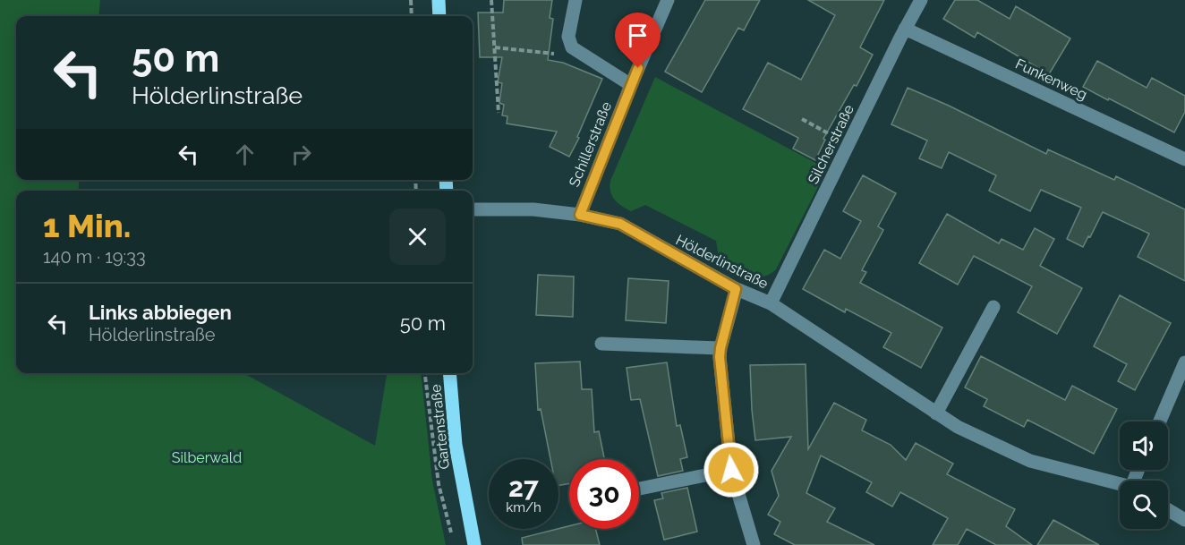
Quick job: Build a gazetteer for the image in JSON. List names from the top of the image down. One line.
{"streets":{"main road":["Gartenstraße"],"street":["Funkenweg","Schillerstraße","Silcherstraße","Hölderlinstraße"]},"crossings":[["Funkenweg","Silcherstraße"],["Schillerstraße","Hölderlinstraße"],["Silcherstraße","Hölderlinstraße"]],"parks":["Silberwald"],"page":{"turn":["50 m","Hölderlinstraße"],"heading":["1 Min.","140 m · 19:33"],"list":[{"name":"Links abbiegen","note":"Hölderlinstraße","value":"50 m"}],"speed":"27 km/h","limit":"30"}}
